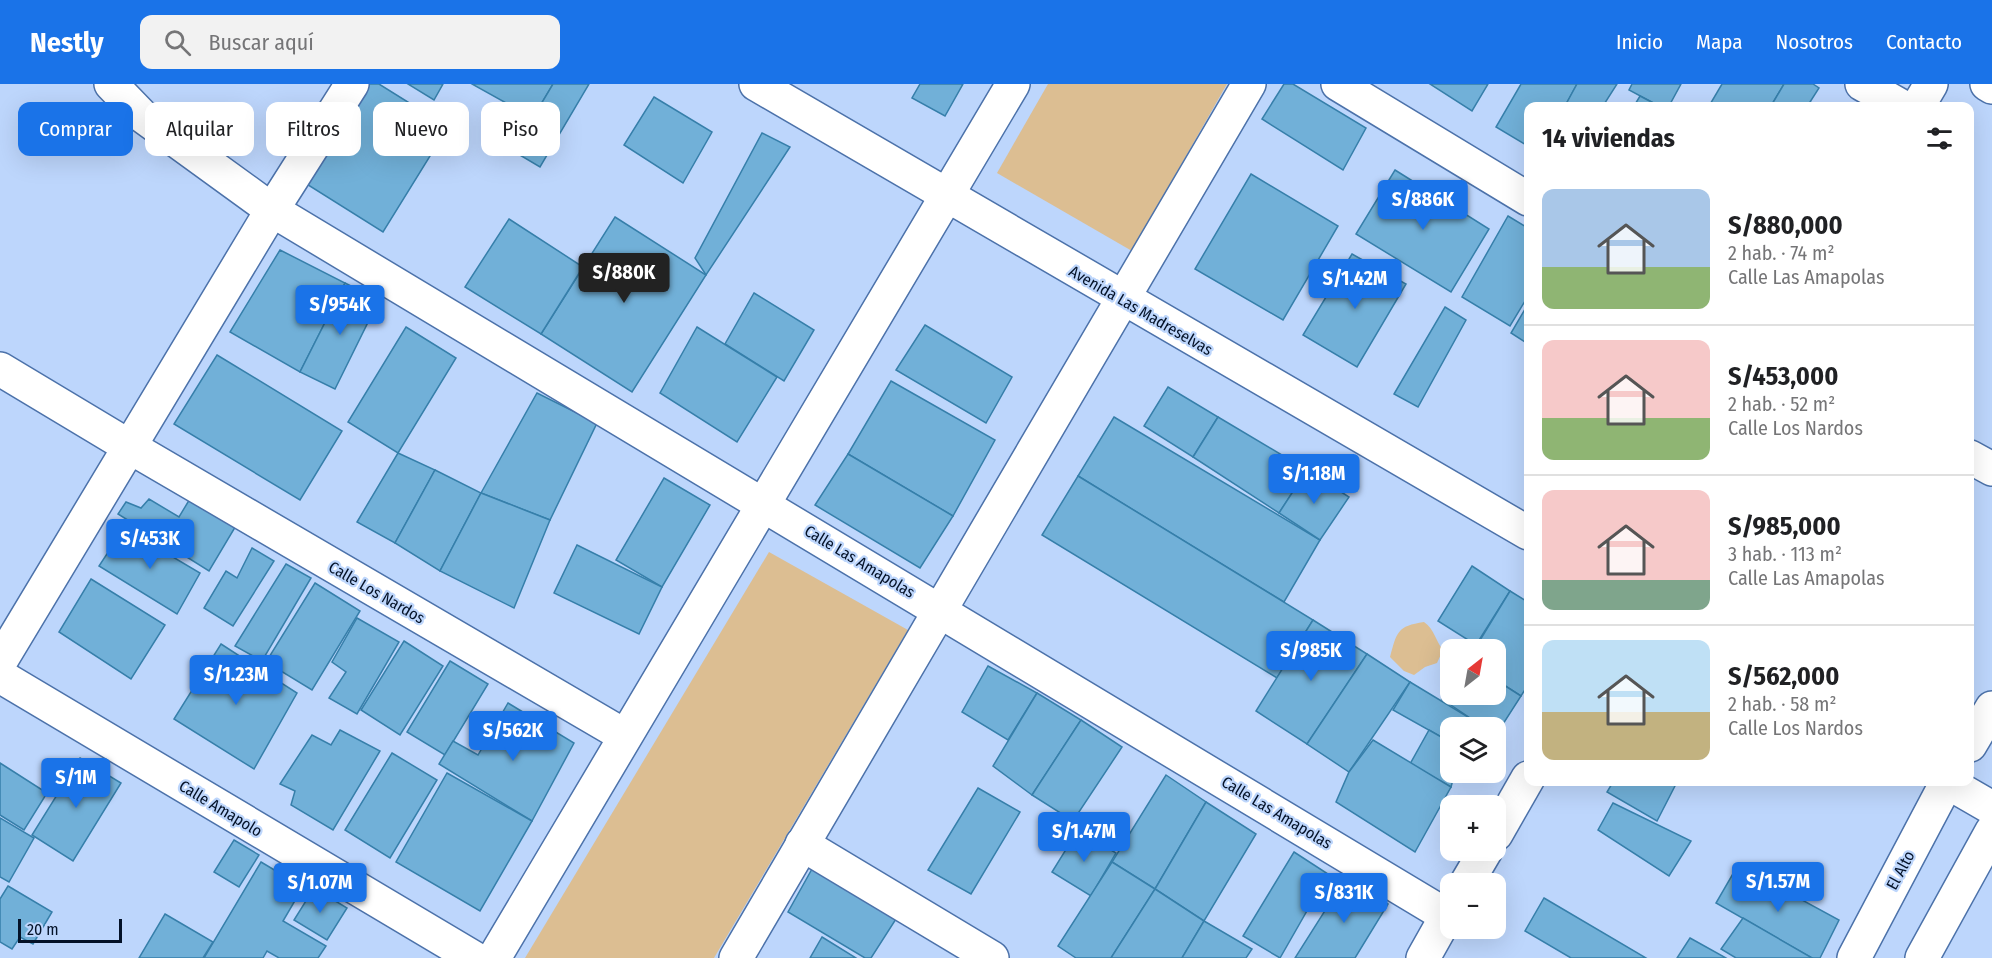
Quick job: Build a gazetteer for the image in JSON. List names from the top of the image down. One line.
{"streets":{"street":["Avenida Las Madreselvas","Calle Las Amapolas","Calle Los Nardos","Calle Amapolo","El Alto"]},"scale_bar":"20 m","north":"top right","page":{"header":"Nestly","search":"Buscar aquí","nav":["Inicio","Mapa","Nosotros","Contacto"],"chip":["Comprar","Alquilar","Filtros","Nuevo","Piso"],"heading":"14 viviendas","list":[{"name":"S/880,000","note":"2 hab. · 74 m² · Calle Las Amapolas"},{"name":"S/453,000","note":"2 hab. · 52 m² · Calle Los Nardos"},{"name":"S/985,000","note":"3 hab. · 113 m² · Calle Las Amapolas"},{"name":"S/562,000","note":"2 hab. · 58 m² · Calle Los Nardos"}],"price":["S/886K","S/880K","S/1.42M","S/954K","S/1.18M","S/453K","S/985K","S/1.23M","S/562K","S/1M","S/1.47M","S/1.57M","S/1.07M","S/831K"],"map_buttons":["+","−"],"scale":"20 m"}}
